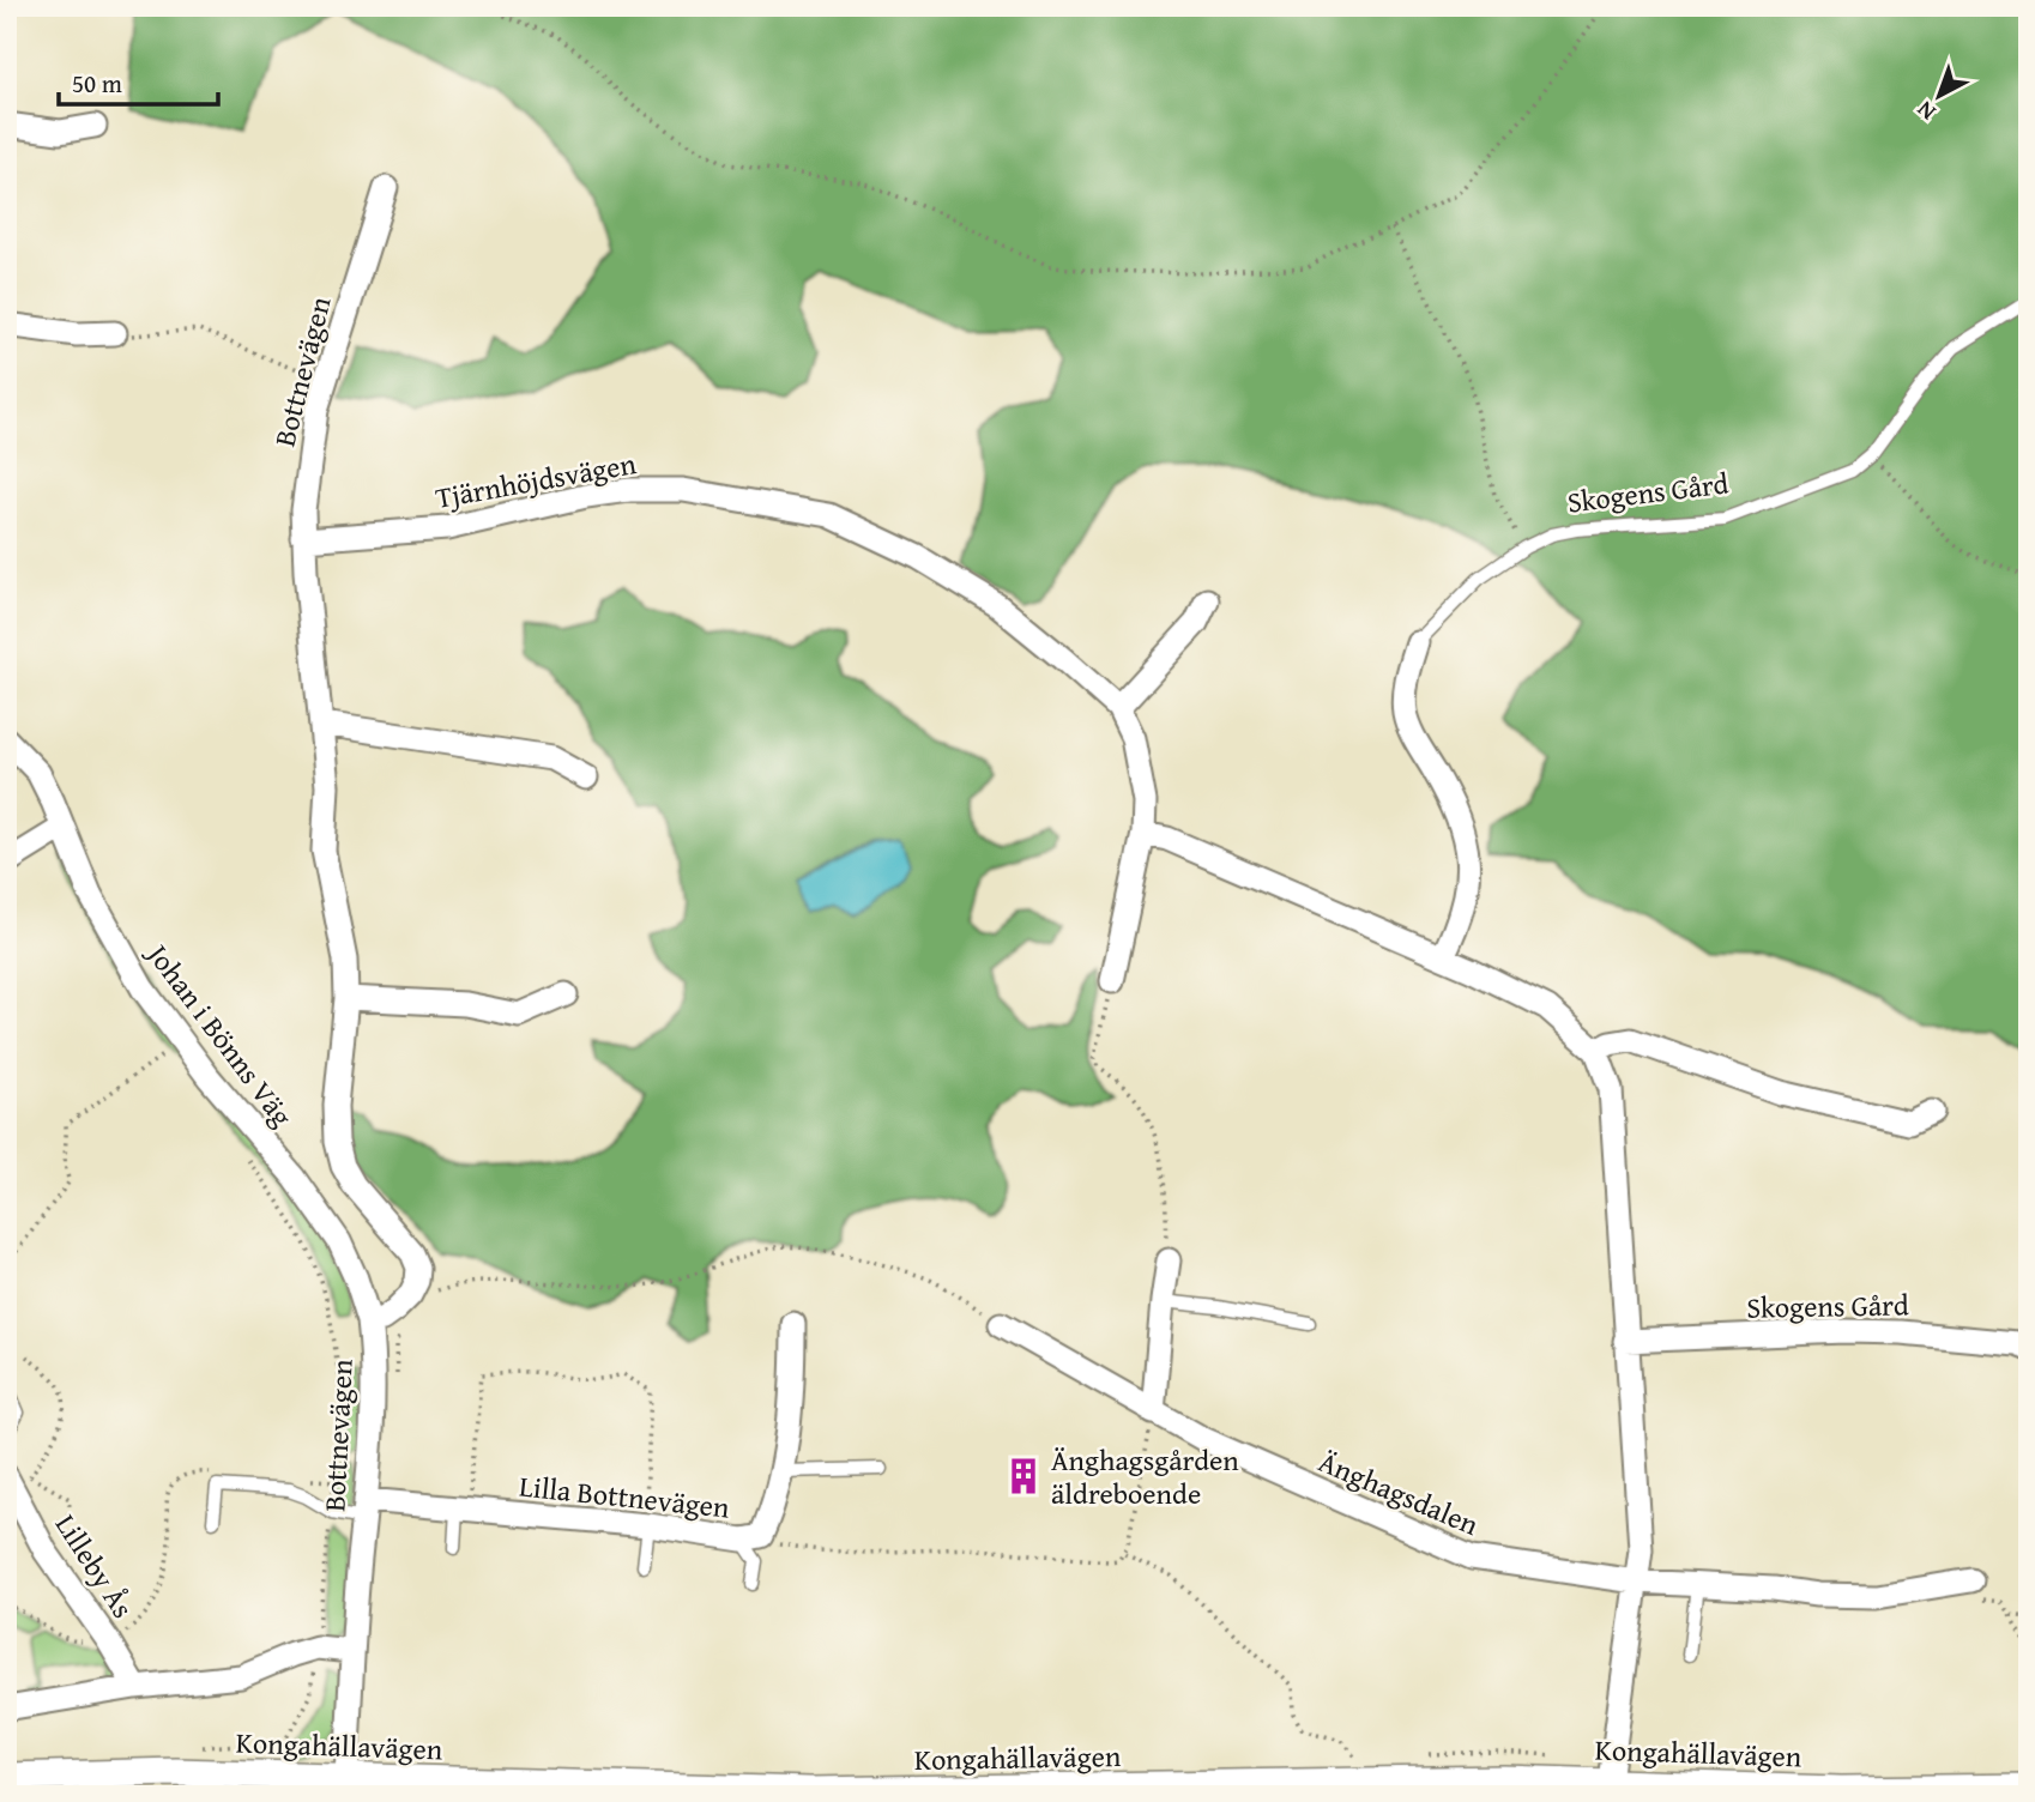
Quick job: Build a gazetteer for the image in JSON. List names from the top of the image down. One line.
{"streets":{"street":["Bottnevägen","Tjärnhöjdsvägen","Skogens Gård","Johan i Bönns Väg","Änghagsdalen","Lilla Bottnevägen","Lilleby Ås","Kongahällavägen"]},"crossings":[["Bottnevägen","Tjärnhöjdsvägen"],["Bottnevägen","Johan i Bönns Väg"],["Bottnevägen","Lilla Bottnevägen"],["Bottnevägen","Kongahällavägen"]],"places":{"building":["Änghagsgården äldreboende"]},"scale_bar":"50 m","north":"bottom left"}
